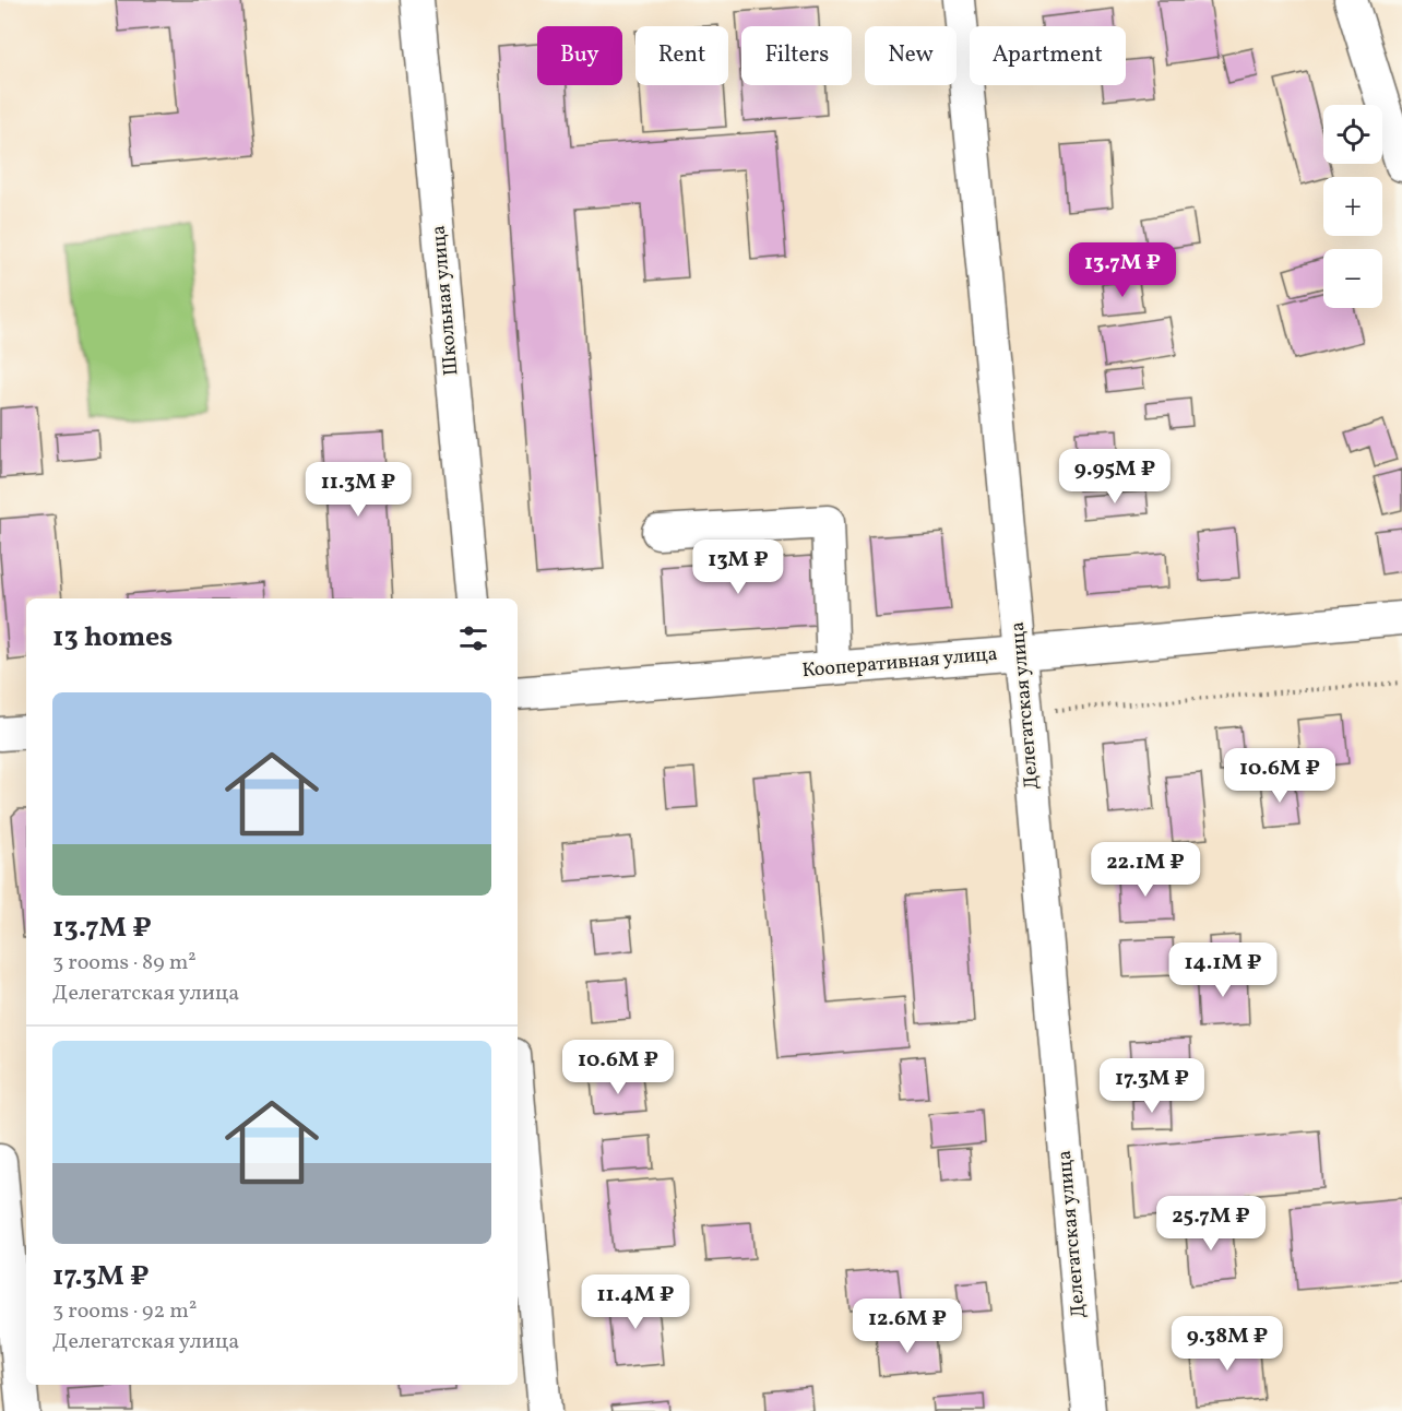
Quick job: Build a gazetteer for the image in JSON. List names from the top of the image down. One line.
{"streets":{"street":["Школьная улица","Кооперативная улица","Делегатская улица"]},"crossings":[["Кооперативная улица","Делегатская улица"]],"page":{"chip":["Buy","Rent","Filters","New","Apartment"],"map_buttons":["+","−"],"price":["13.7M ₽","9.95M ₽","11.3M ₽","13M ₽","10.6M ₽","22.1M ₽","14.1M ₽","10.6M ₽","17.3M ₽","25.7M ₽","11.4M ₽","12.6M ₽","9.38M ₽"],"heading":"13 homes","list":[{"name":"13.7M ₽","note":"3 rooms · 89 m² · Делегатская улица"},{"name":"17.3M ₽","note":"3 rooms · 92 m² · Делегатская улица"}]}}
